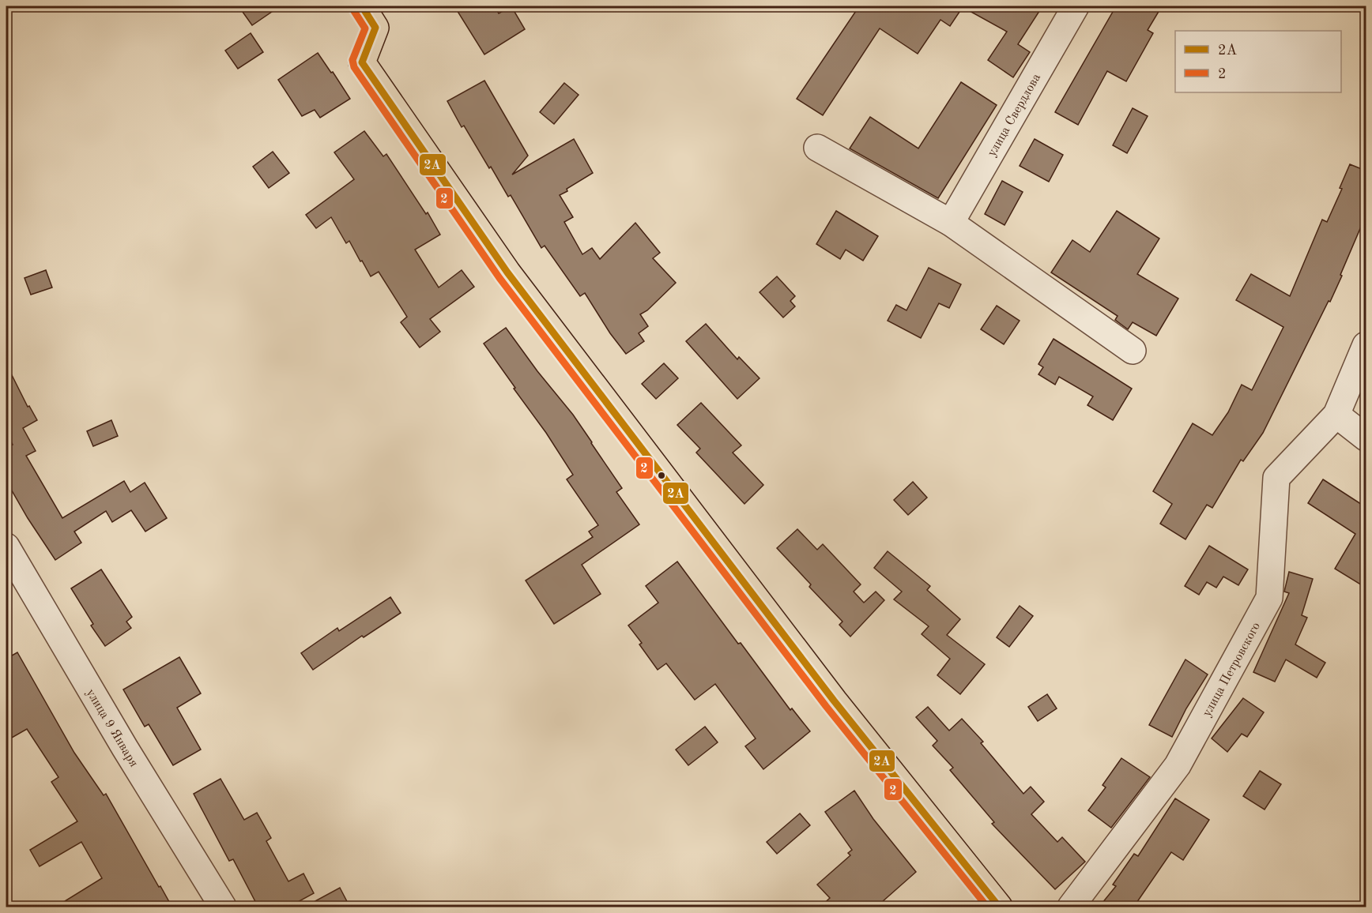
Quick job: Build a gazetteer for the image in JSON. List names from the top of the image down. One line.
{"streets":{"street":["улица Свердлова","улица Петровского","улица 9 Января"]},"lines":["transit line 2А","transit line 2"],"legend":["2А","2"]}
